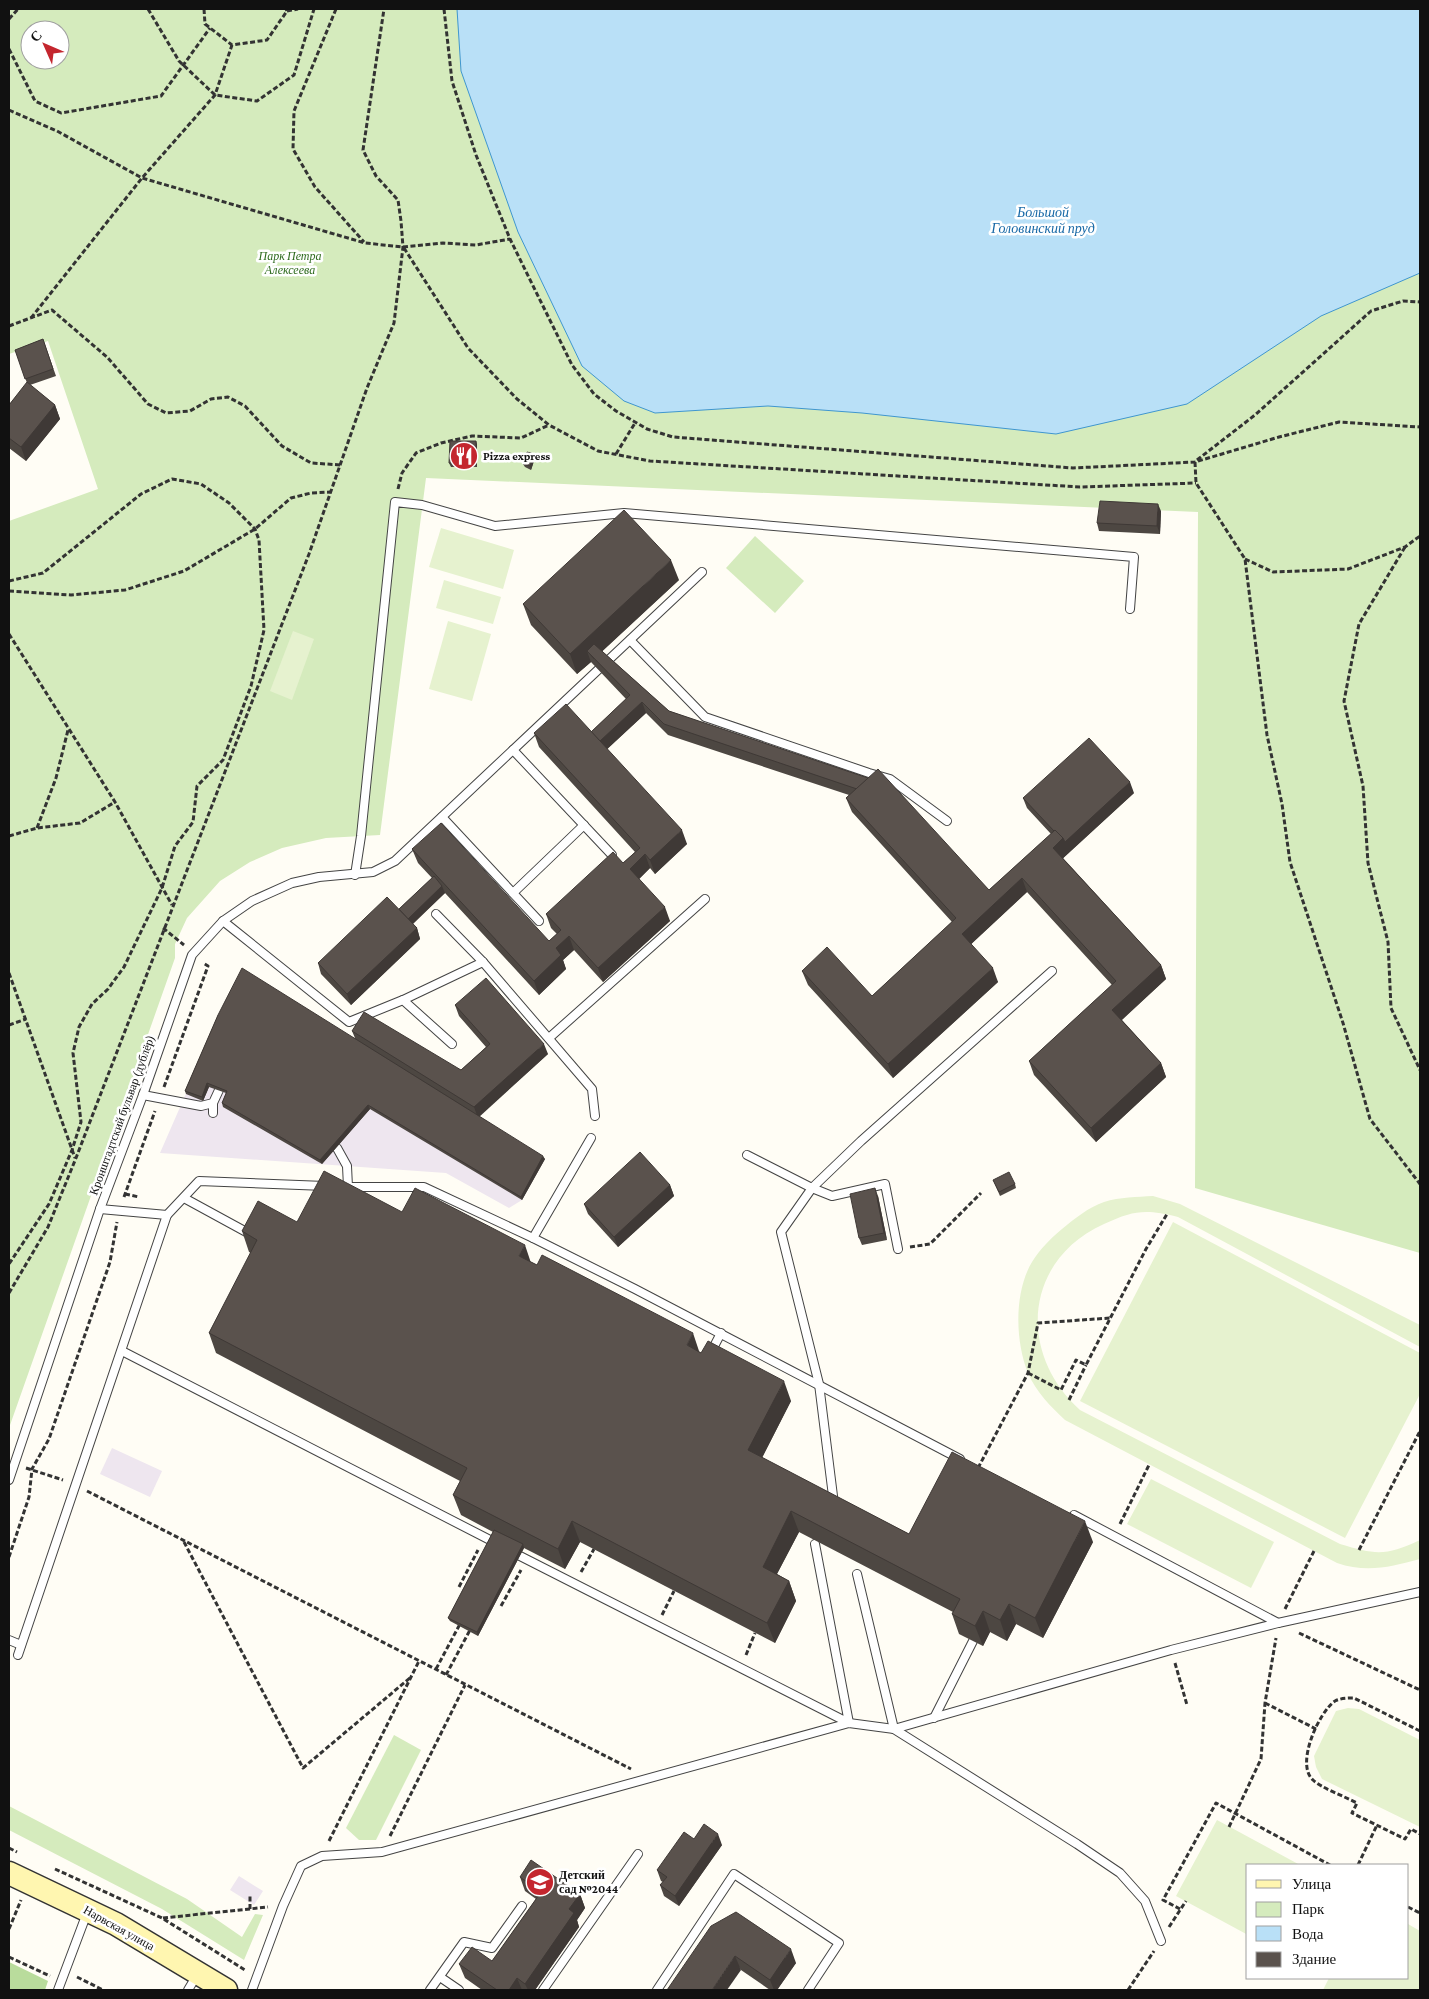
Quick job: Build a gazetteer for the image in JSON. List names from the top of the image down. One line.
{"streets":{"street":["Нарвская улица"],"lane":["Кронштадтский бульвар (дублёр)"]},"water":["Большой Головинский пруд"],"parks":["Парк Петра Алексеева"],"places":{"restaurant":["Pizza express"],"school or university":["Детский сад №2044"]},"legend":["Улица","Парк","Вода","Здание"],"north":"top left"}
